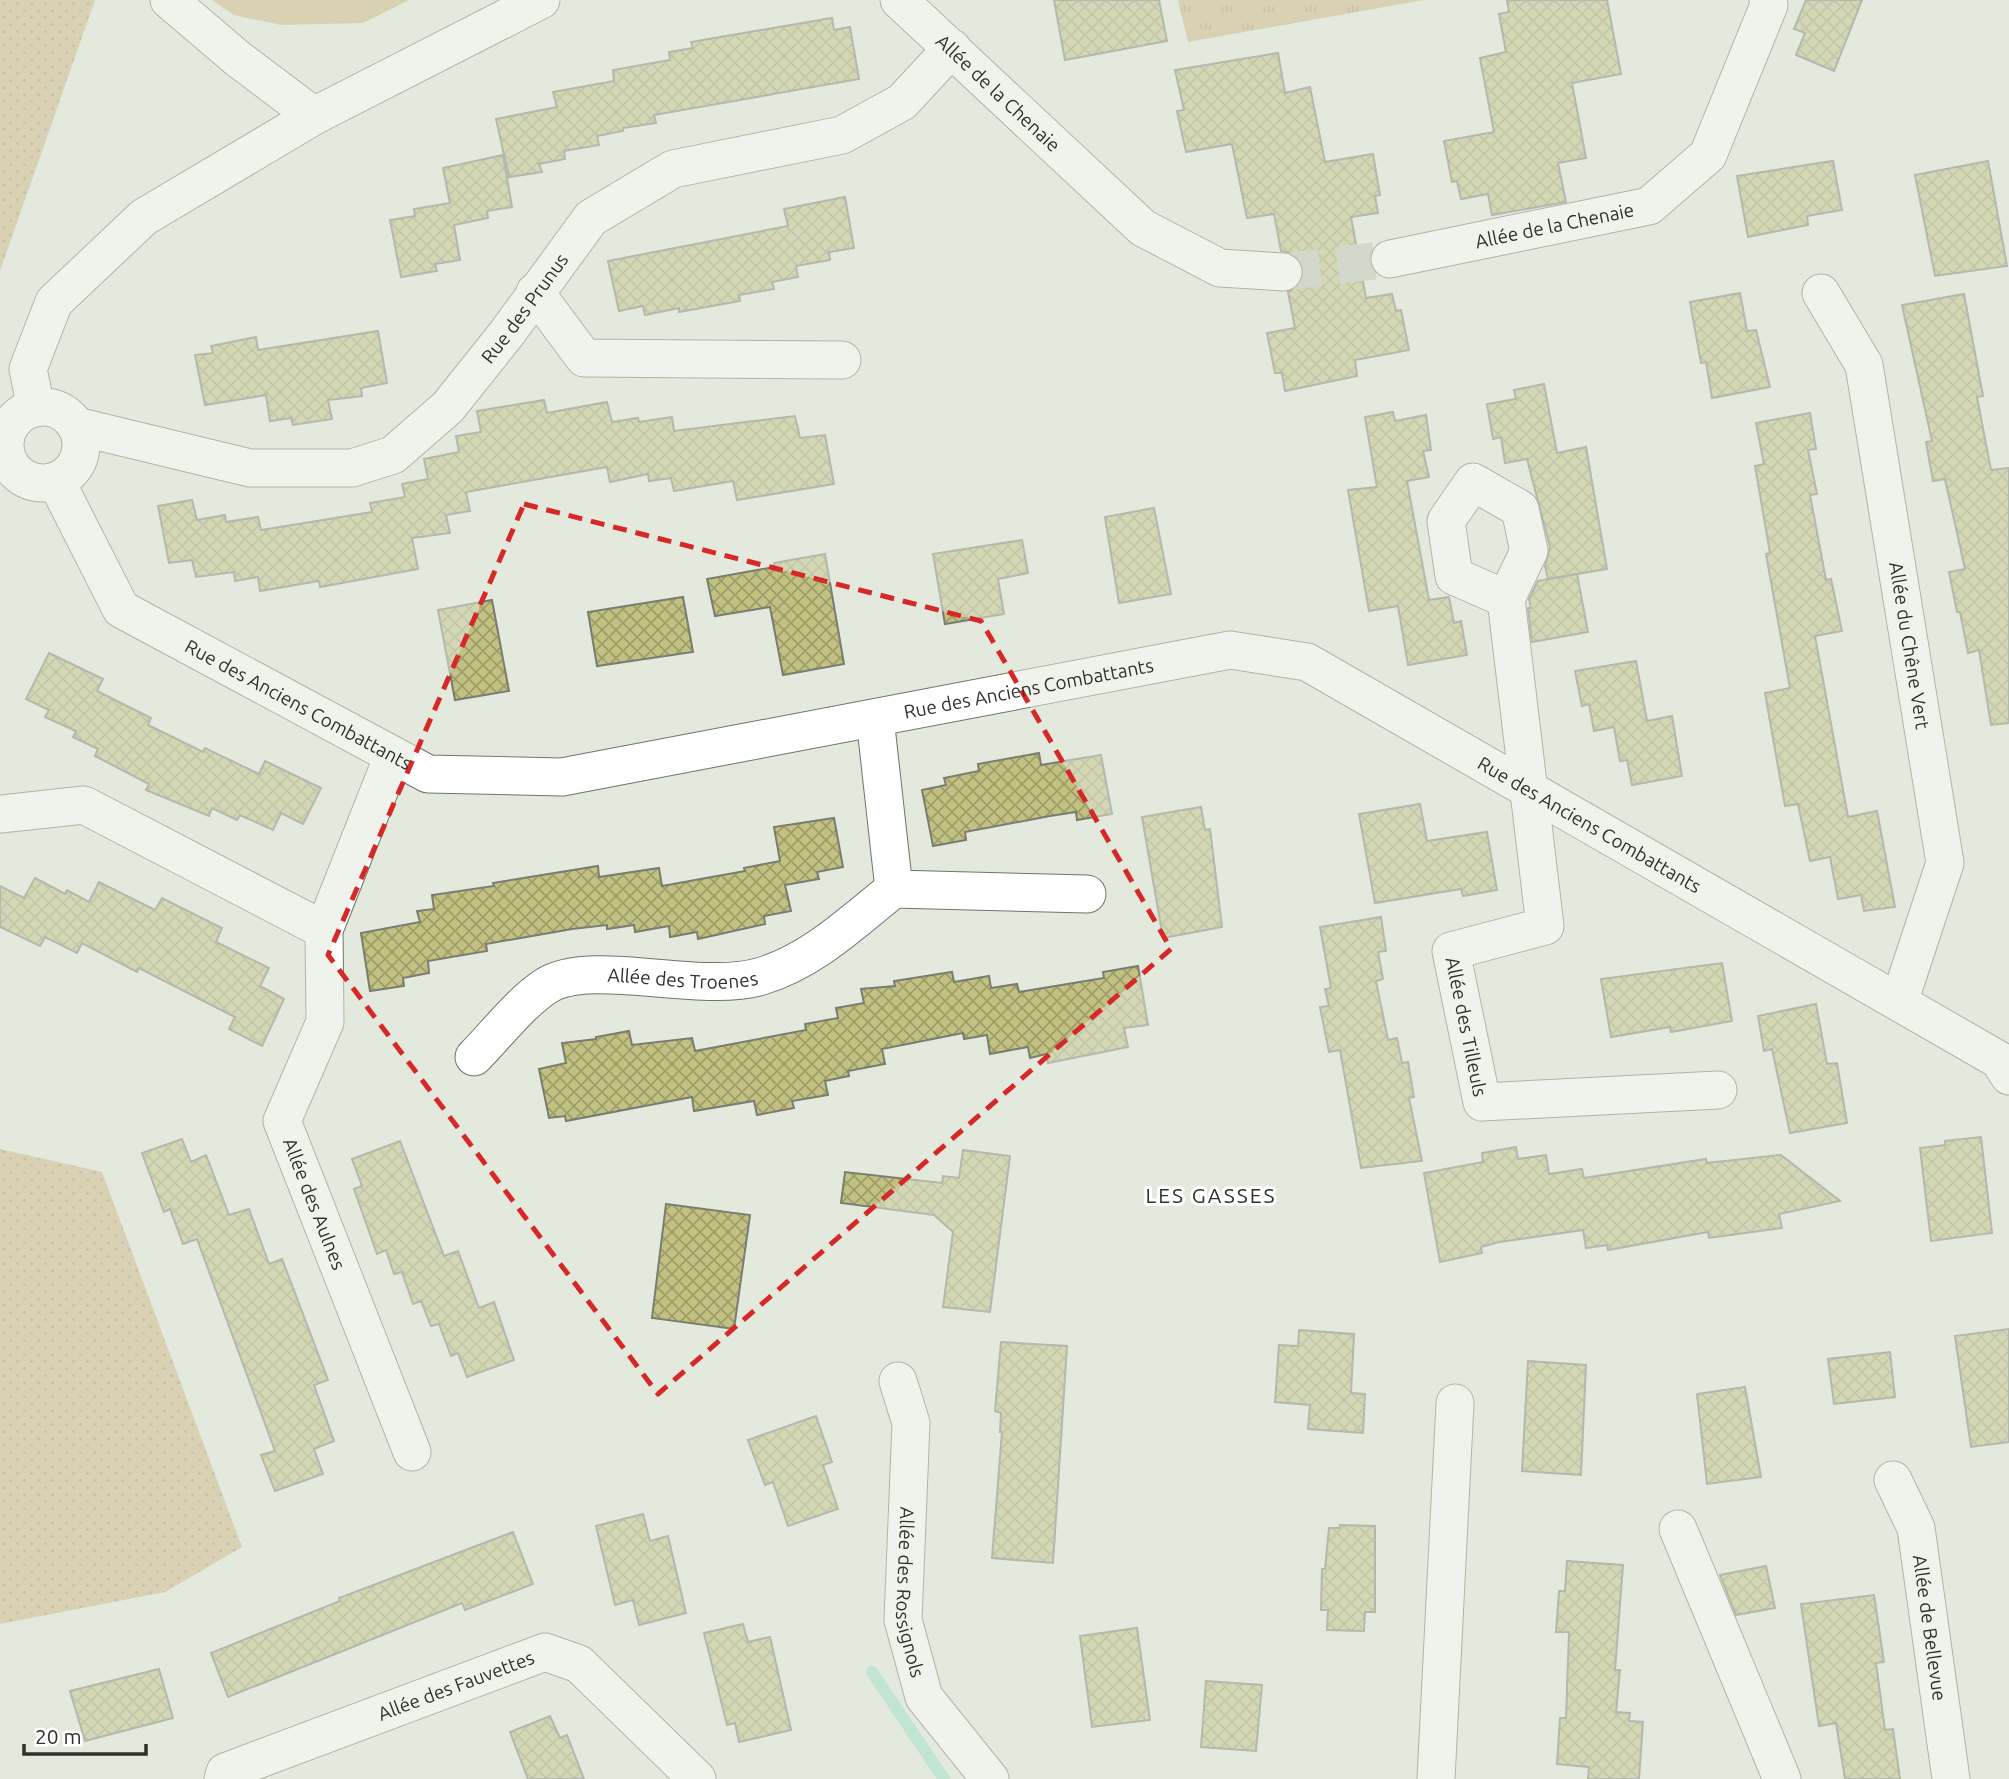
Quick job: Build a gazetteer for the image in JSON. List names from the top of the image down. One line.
{"streets":{"street":["Allée de la Chenaie","Rue des Prunus","Allée du Chêne Vert","Rue des Anciens Combattants","Allée des Troenes","Allée des Tilleuls","Allée des Aulnes","Allée des Rossignols","Allée de Bellevue","Allée des Fauvettes"]},"crossings":[["Allée de la Chenaie","Rue des Prunus"],["Rue des Prunus","Rue des Anciens Combattants"],["Allée du Chêne Vert","Rue des Anciens Combattants"],["Rue des Anciens Combattants","Allée des Tilleuls"],["Rue des Anciens Combattants","Allée des Aulnes"]],"districts":["LES GASSES"],"scale_bar":"20 m"}
